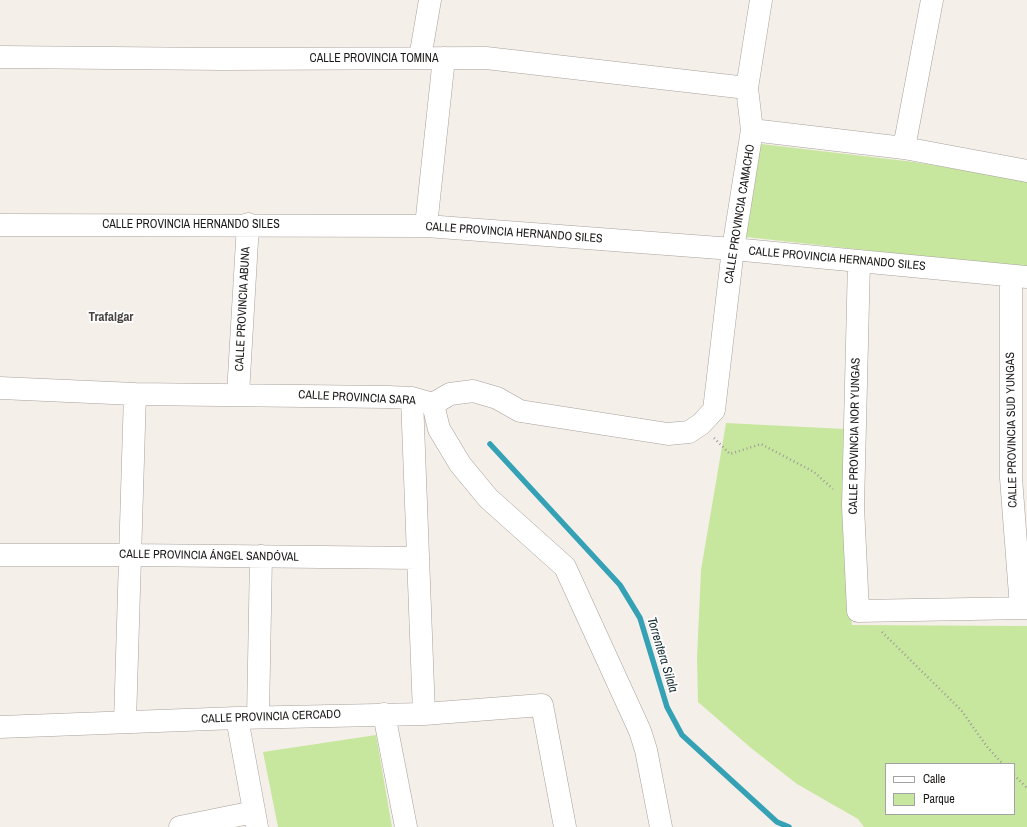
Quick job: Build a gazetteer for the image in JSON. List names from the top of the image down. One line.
{"streets":{"street":["CALLE PROVINCIA TOMINA","CALLE PROVINCIA CAMACHO","CALLE PROVINCIA HERNANDO SILES","CALLE PROVINCIA ABUNA","CALLE PROVINCIA SARA","CALLE PROVINCIA SUD YUNGAS","CALLE PROVINCIA NOR YUNGAS","CALLE PROVINCIA ÁNGEL SANDÓVAL","CALLE PROVINCIA CERCADO"]},"crossings":[["CALLE PROVINCIA TOMINA","CALLE PROVINCIA CAMACHO"],["CALLE PROVINCIA CAMACHO","CALLE PROVINCIA HERNANDO SILES"],["CALLE PROVINCIA CAMACHO","CALLE PROVINCIA SARA"],["CALLE PROVINCIA HERNANDO SILES","CALLE PROVINCIA ABUNA"],["CALLE PROVINCIA HERNANDO SILES","CALLE PROVINCIA SUD YUNGAS"],["CALLE PROVINCIA HERNANDO SILES","CALLE PROVINCIA NOR YUNGAS"],["CALLE PROVINCIA ABUNA","CALLE PROVINCIA SARA"],["CALLE PROVINCIA SUD YUNGAS","CALLE PROVINCIA NOR YUNGAS"]],"districts":["Trafalgar"],"water":["Torrentera Silala"],"legend":["Calle","Parque"]}
